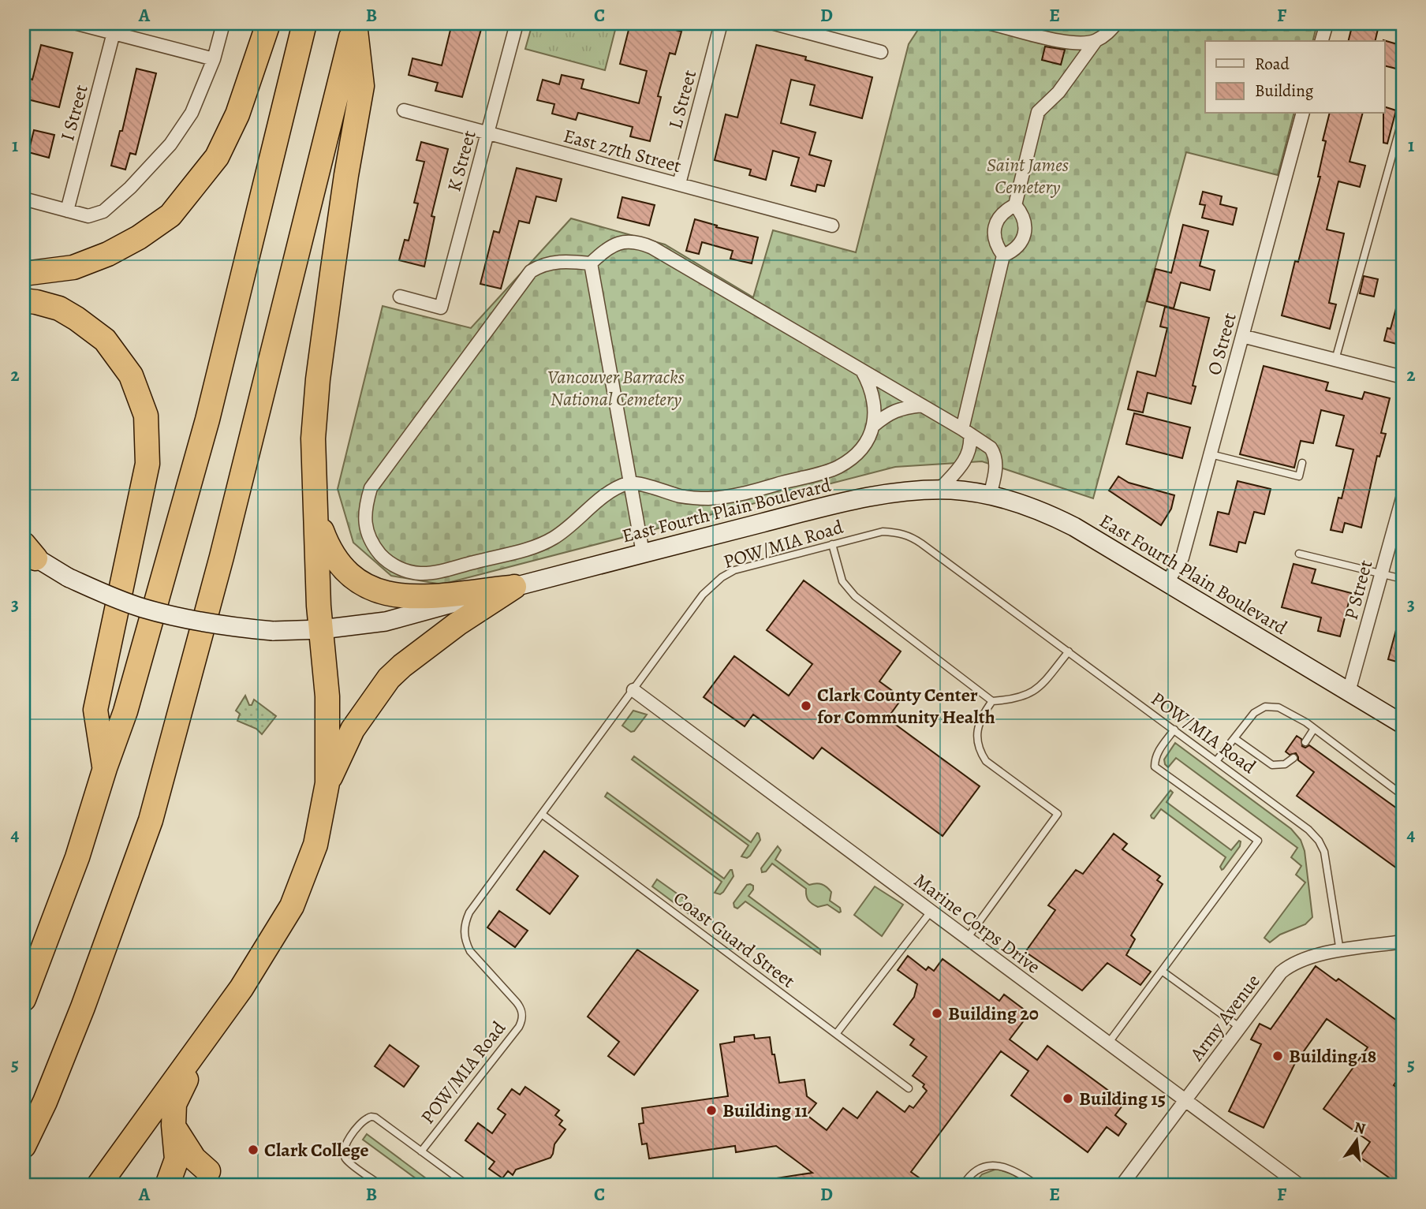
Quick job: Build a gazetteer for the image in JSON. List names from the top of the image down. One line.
{"streets":{"main road":["East Fourth Plain Boulevard"],"street":["L Street","I Street","East 27th Street","K Street","O Street","P Street","Marine Corps Drive","Army Avenue"],"lane":["POW/MIA Road","Coast Guard Street"]},"crossings":[["L Street","East 27th Street"],["East 27th Street","K Street"],["O Street","East Fourth Plain Boulevard"],["East Fourth Plain Boulevard","P Street"],["POW/MIA Road","Marine Corps Drive"],["POW/MIA Road","Coast Guard Street"],["POW/MIA Road","Army Avenue"],["Marine Corps Drive","Army Avenue"]],"parks":["Saint James Cemetery","Vancouver Barracks National Cemetery"],"places":["Clark County Center for Community Health","Building 20","Building 18","Building 15","Building 11","Clark College"],"legend":["Road","Building"],"north":"top","grid":{"columns":["A","B","C","D","E","F"],"rows":["1","2","3","4","5"]}}
